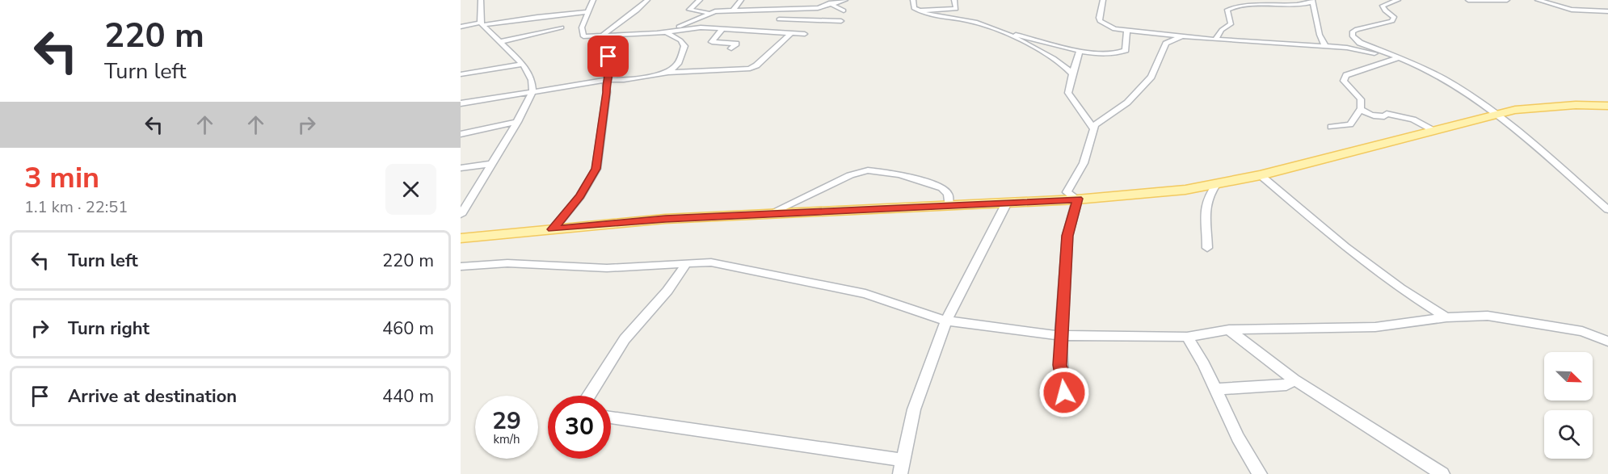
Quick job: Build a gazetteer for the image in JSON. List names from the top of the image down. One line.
{"north":"bottom right","page":{"turn":["220 m","Turn left"],"heading":["3 min","1.1 km · 22:51"],"list":[{"name":"Turn left","value":"220 m"},{"name":"Turn right","value":"460 m"},{"name":"Arrive at destination","value":"440 m"}],"speed":"29 km/h","limit":"30"}}
